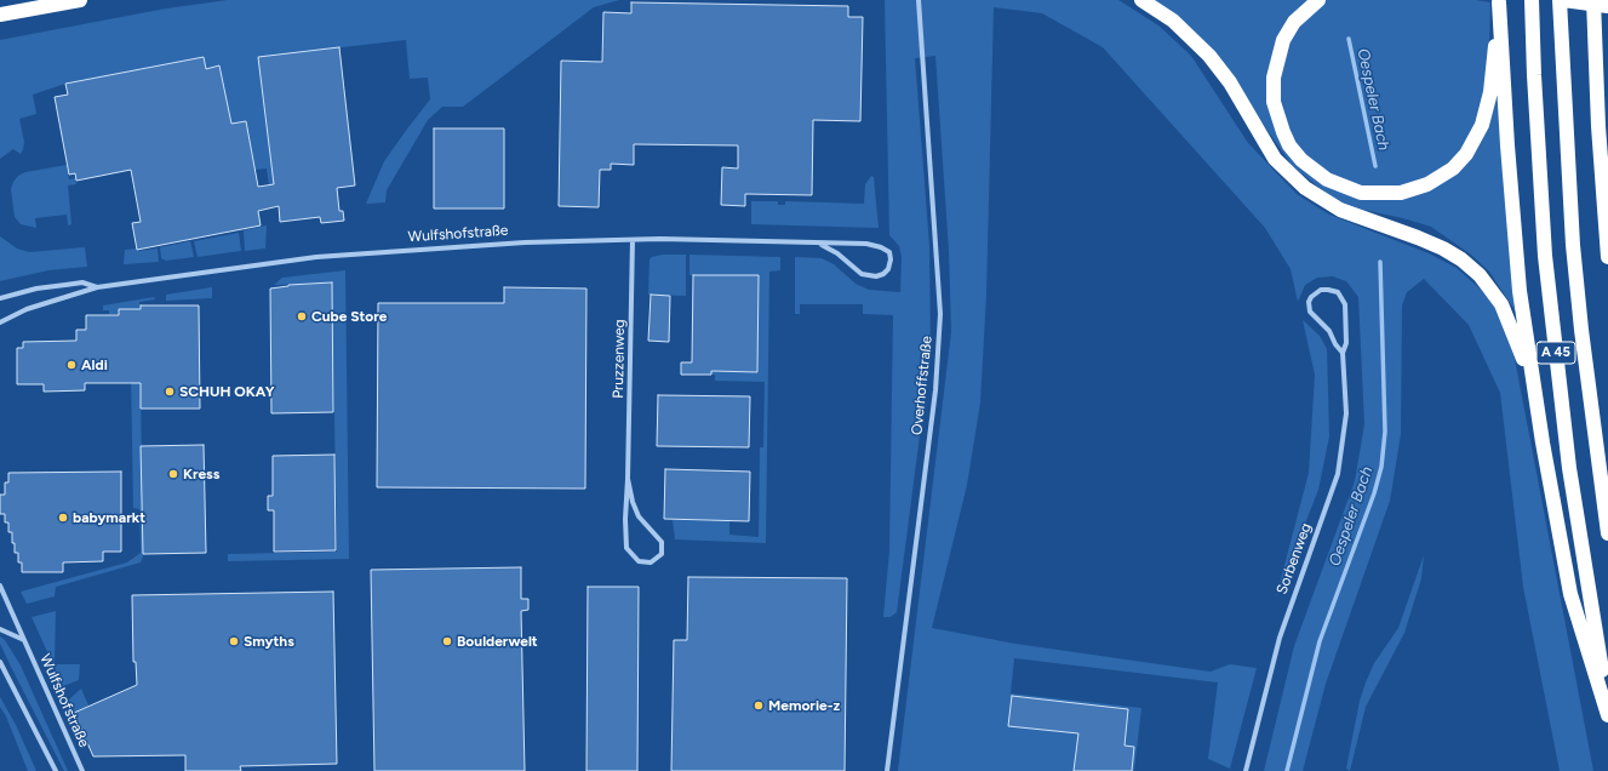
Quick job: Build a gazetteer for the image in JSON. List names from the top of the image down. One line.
{"streets":{"highway":["A 45"],"street":["Wulfshofstraße","Pruzzenweg","Overhoffstraße","Sorbenweg"]},"crossings":[["Wulfshofstraße","Pruzzenweg"]],"water":["Oespeler Bach"],"places":["Cube Store","Aldi","SCHUH OKAY","Kress","babymarkt","Smyths","Boulderwelt","Memorie-z"]}
